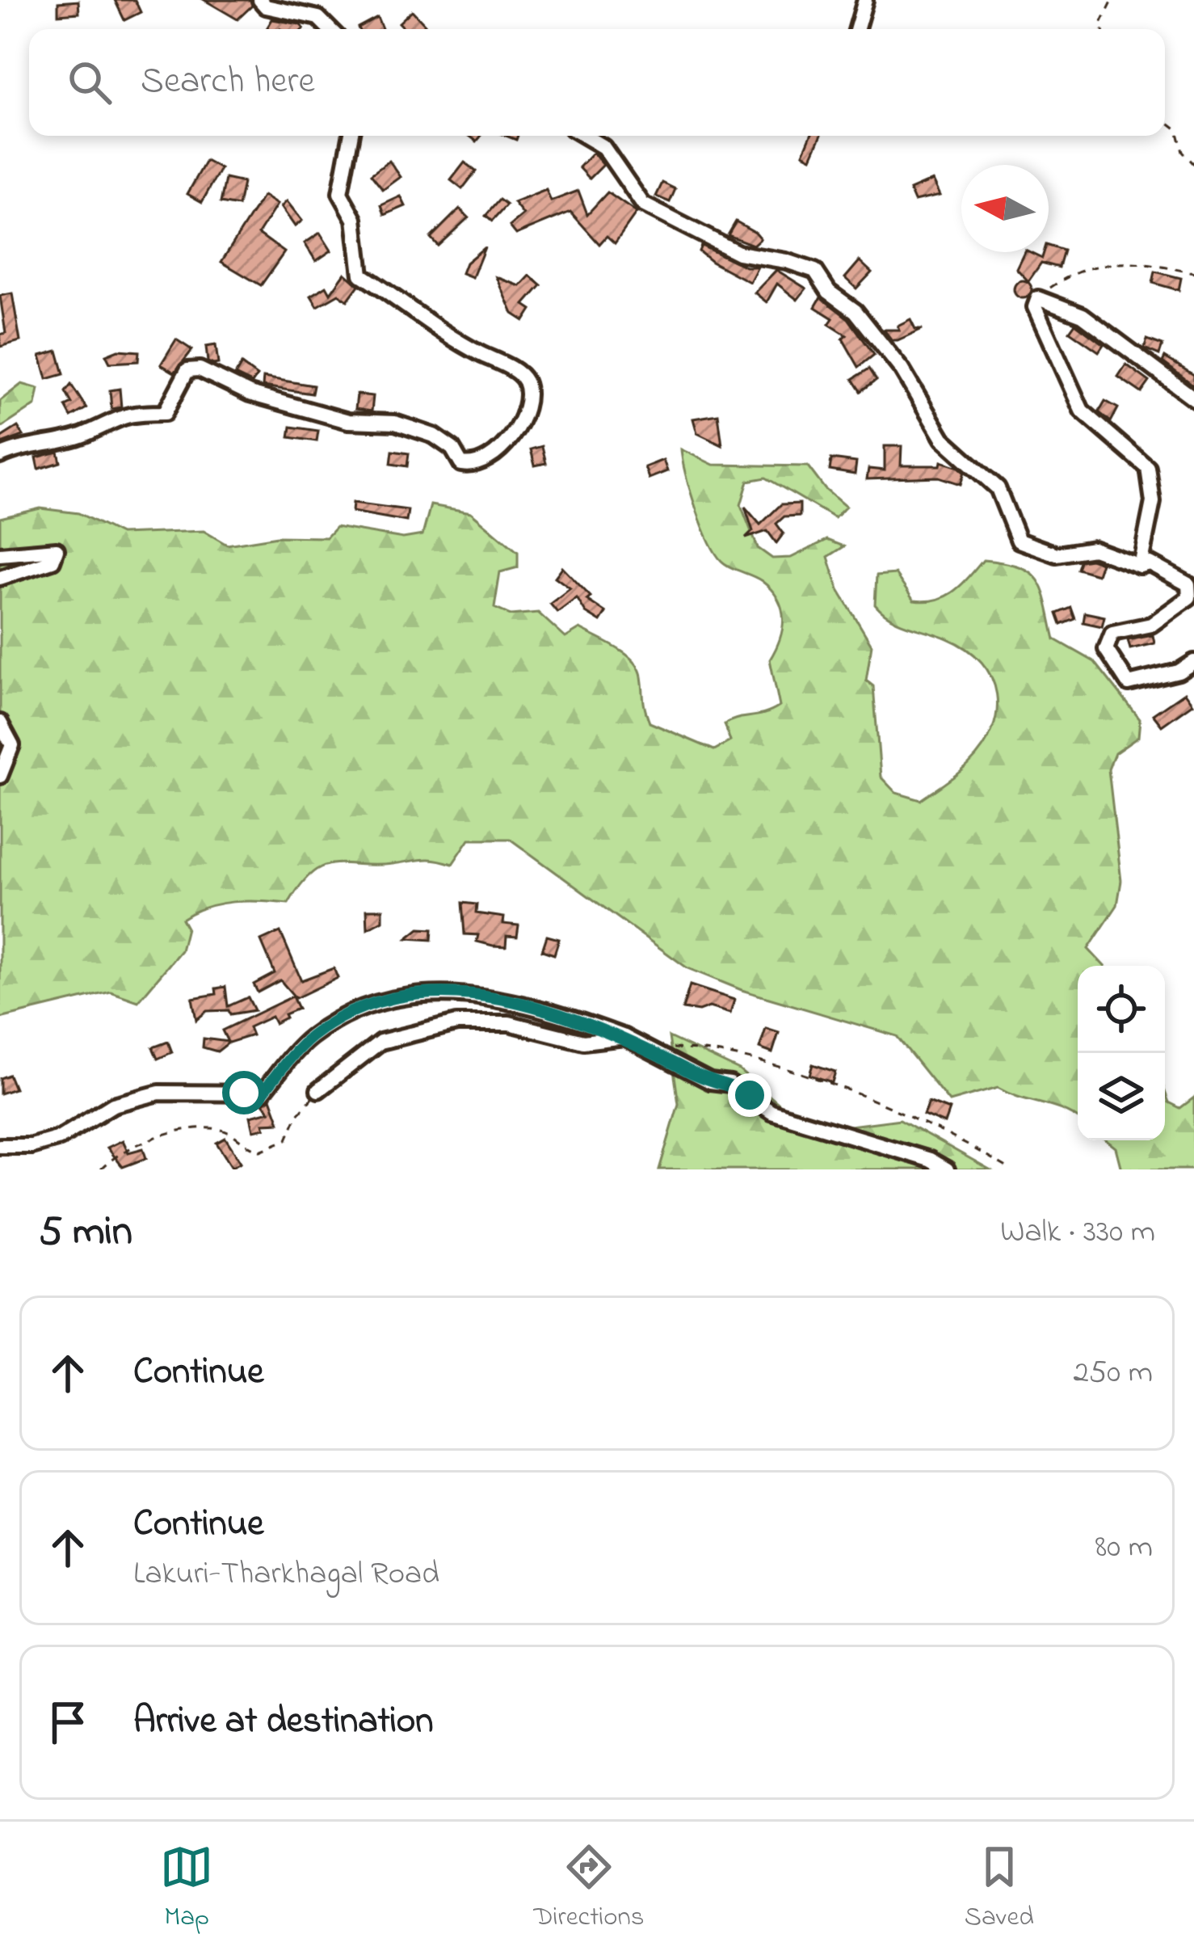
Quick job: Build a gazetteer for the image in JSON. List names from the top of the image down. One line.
{"north":"left","page":{"search":"Search here","heading":["5 min","Walk · 330 m"],"list":[["Continue","250 m"],["Continue","Lakuri-Tharkhagal Road","80 m"],"Arrive at destination"],"nav":["Map","Directions","Saved"]}}
